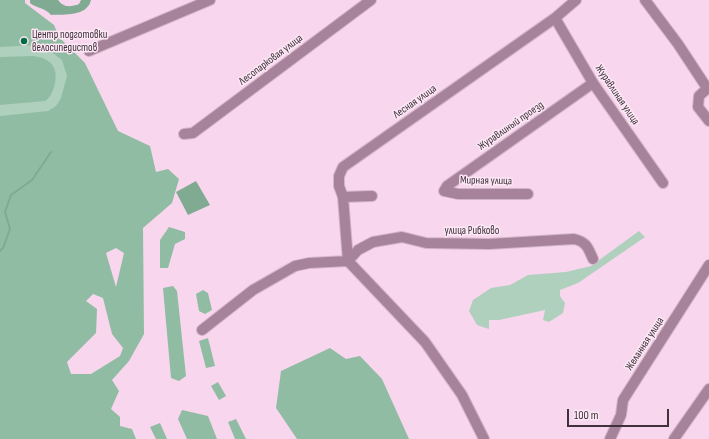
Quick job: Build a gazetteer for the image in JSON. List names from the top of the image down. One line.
{"streets":{"street":["Лесопарковая улица","Журавлиная улица","Лесная улица","Журавлиный проезд","Мирная улица","улица Рибково","Желанная улица"]},"crossings":[["Журавлиная улица","Лесная улица"],["Журавлиная улица","Журавлиный проезд"],["Лесная улица","улица Рибково"],["Журавлиный проезд","Мирная улица"]],"places":["Центр подготовки велосипедистов"],"scale_bar":"100 m"}
